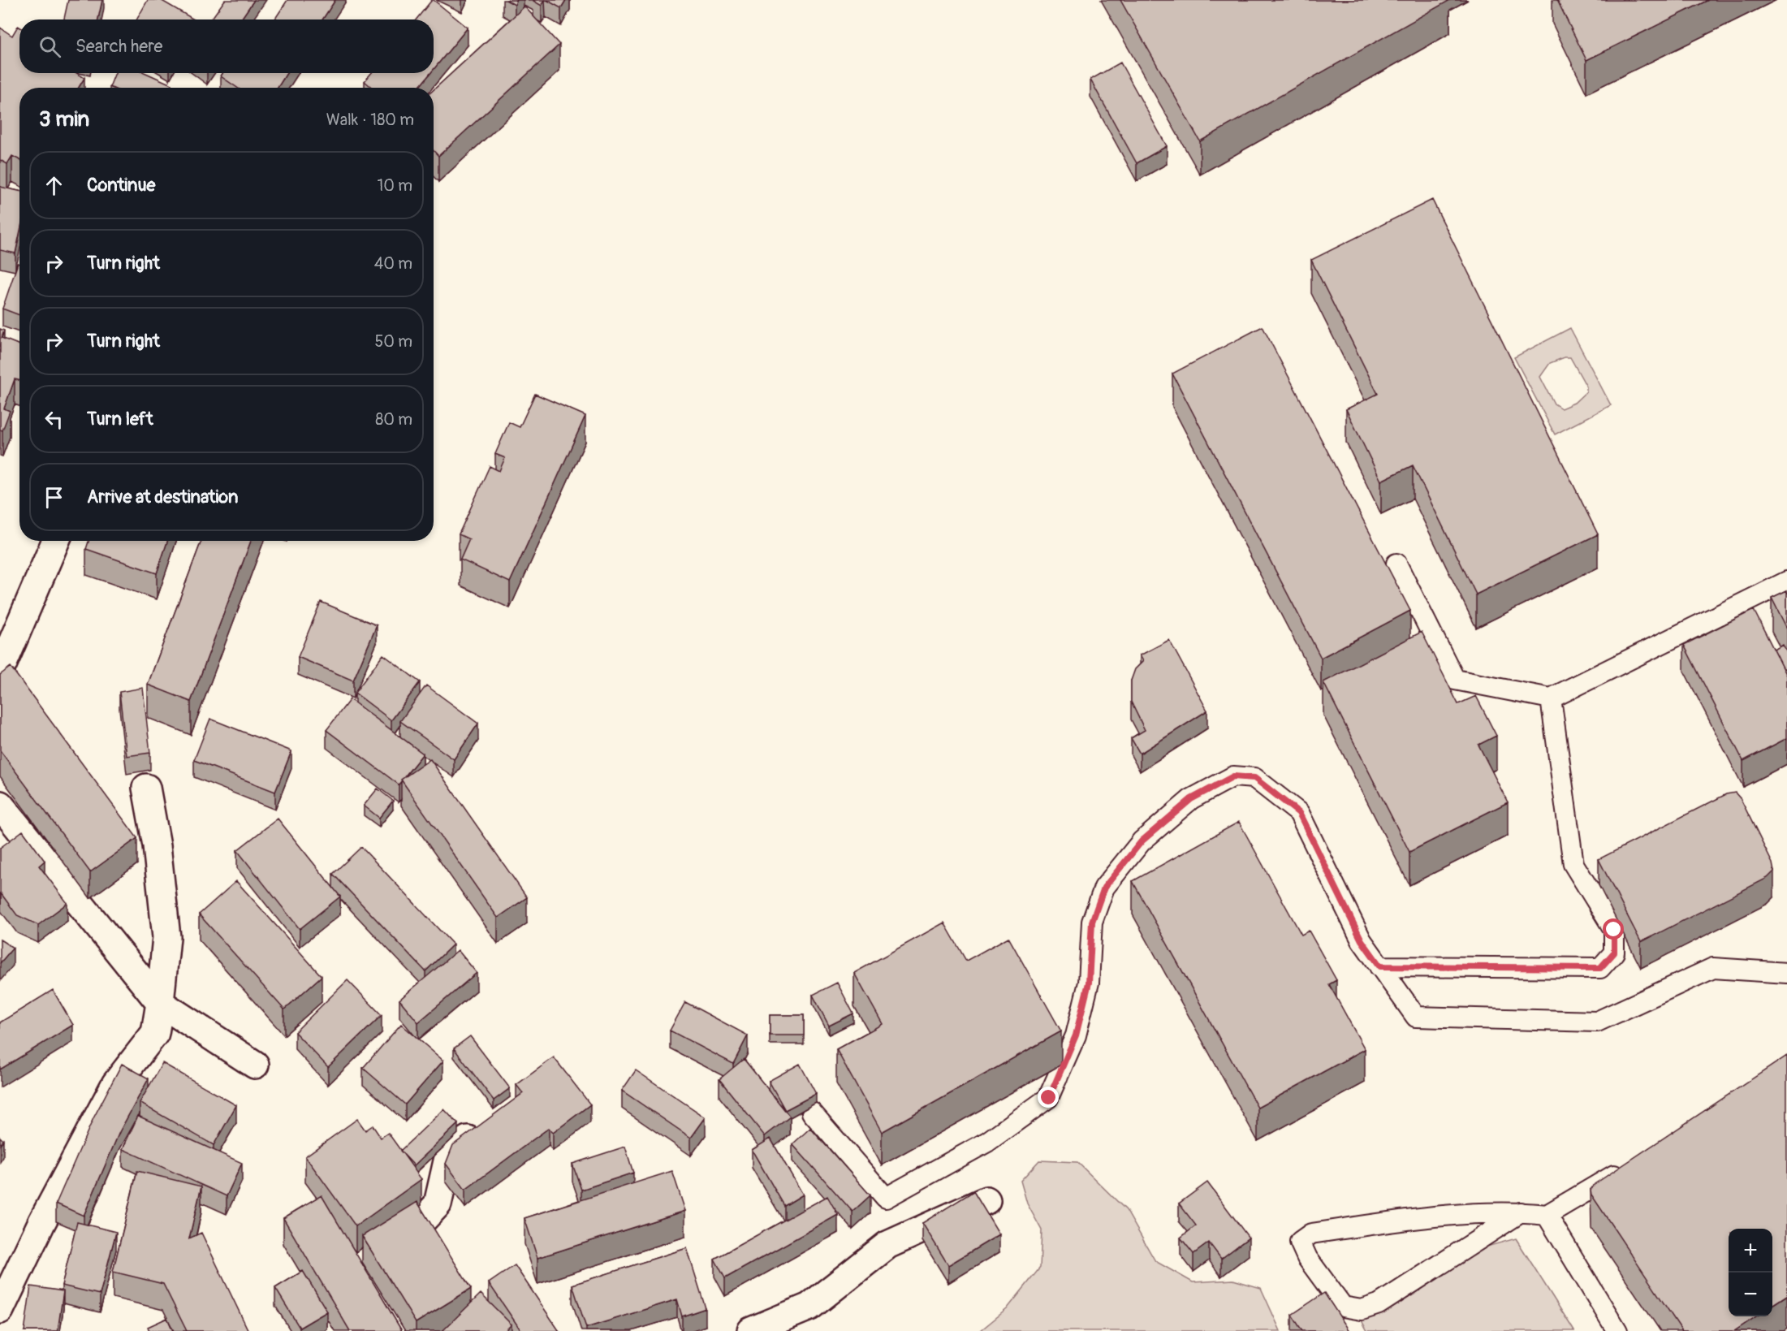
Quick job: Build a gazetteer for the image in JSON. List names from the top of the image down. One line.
{"page":{"search":"Search here","heading":["3 min","Walk · 180 m"],"list":[["Continue","10 m"],["Turn right","40 m"],["Turn right","50 m"],["Turn left","80 m"],"Arrive at destination"],"map_buttons":["+","−"]}}
